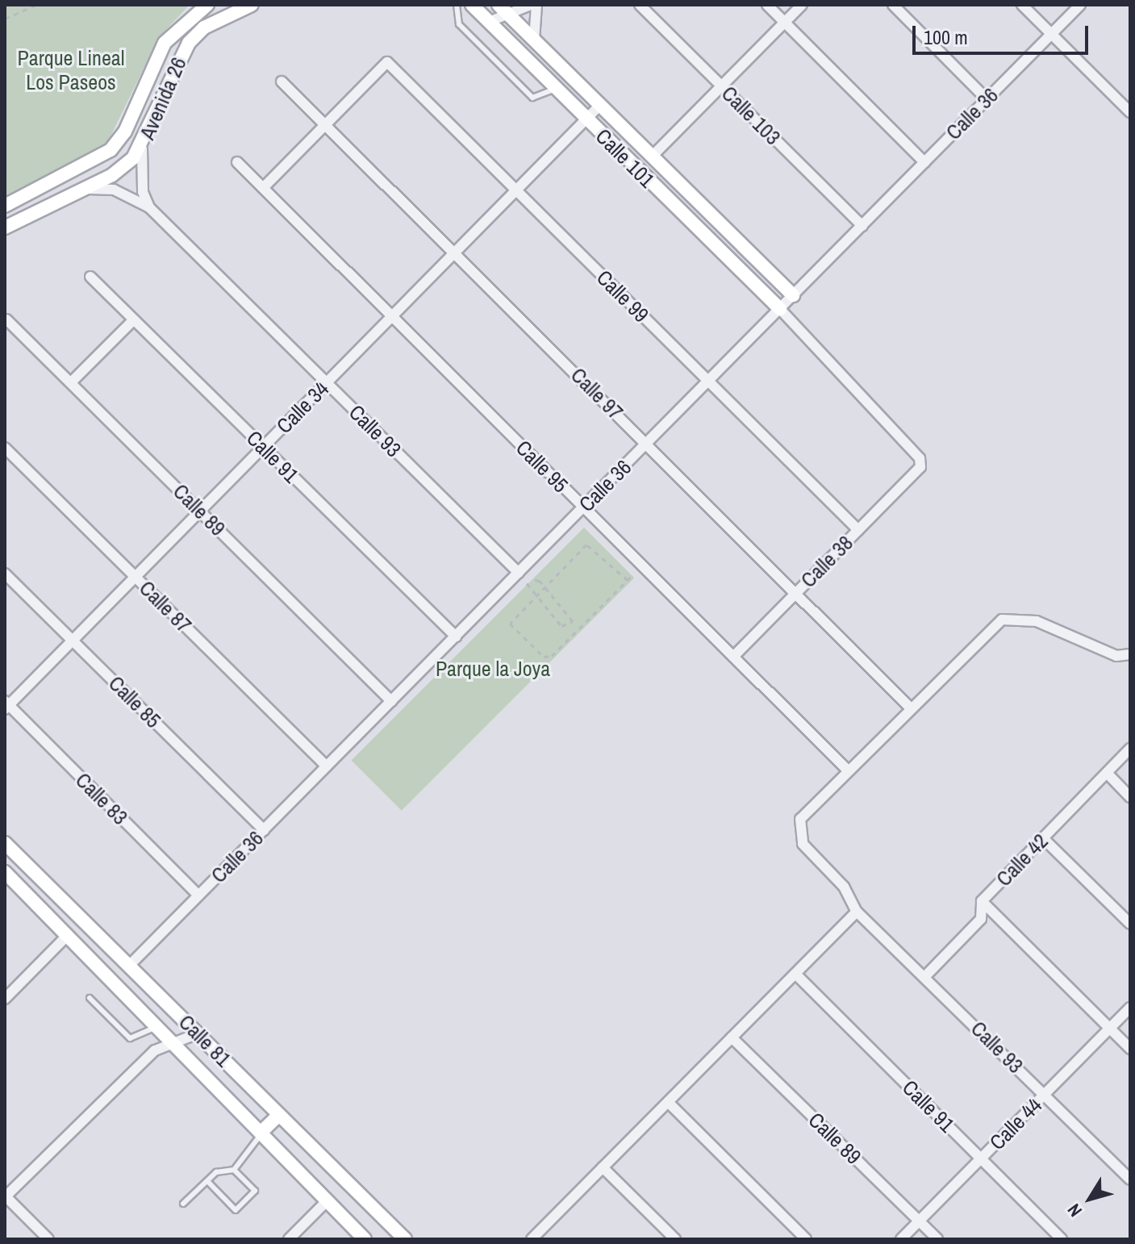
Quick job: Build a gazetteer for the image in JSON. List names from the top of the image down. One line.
{"streets":{"street":["Avenida 26","Calle 36","Calle 103","Calle 101","Calle 99","Calle 97","Calle 34","Calle 93","Calle 91","Calle 95","Calle 89","Calle 38","Calle 87","Calle 85","Calle 83","Calle 42","Calle 81","Calle 44"]},"crossings":[["Avenida 26","Calle 93"],["Calle 36","Calle 103"],["Calle 36","Calle 101"],["Calle 36","Calle 99"],["Calle 36","Calle 97"],["Calle 36","Calle 93"],["Calle 36","Calle 91"],["Calle 36","Calle 95"],["Calle 36","Calle 89"],["Calle 36","Calle 38"],["Calle 36","Calle 87"],["Calle 36","Calle 85"],["Calle 36","Calle 83"],["Calle 36","Calle 81"],["Calle 101","Calle 34"],["Calle 101","Calle 38"],["Calle 99","Calle 97"],["Calle 99","Calle 34"],["Calle 99","Calle 38"],["Calle 97","Calle 34"],["Calle 97","Calle 38"],["Calle 34","Calle 93"],["Calle 34","Calle 91"],["Calle 34","Calle 95"],["Calle 34","Calle 89"],["Calle 34","Calle 87"],["Calle 34","Calle 85"],["Calle 34","Calle 83"],["Calle 93","Calle 95"],["Calle 93","Calle 42"],["Calle 93","Calle 44"],["Calle 91","Calle 44"],["Calle 95","Calle 38"],["Calle 89","Calle 44"]],"parks":["Parque Lineal Los Paseos","Parque la Joya"],"scale_bar":"100 m","north":"bottom left"}
